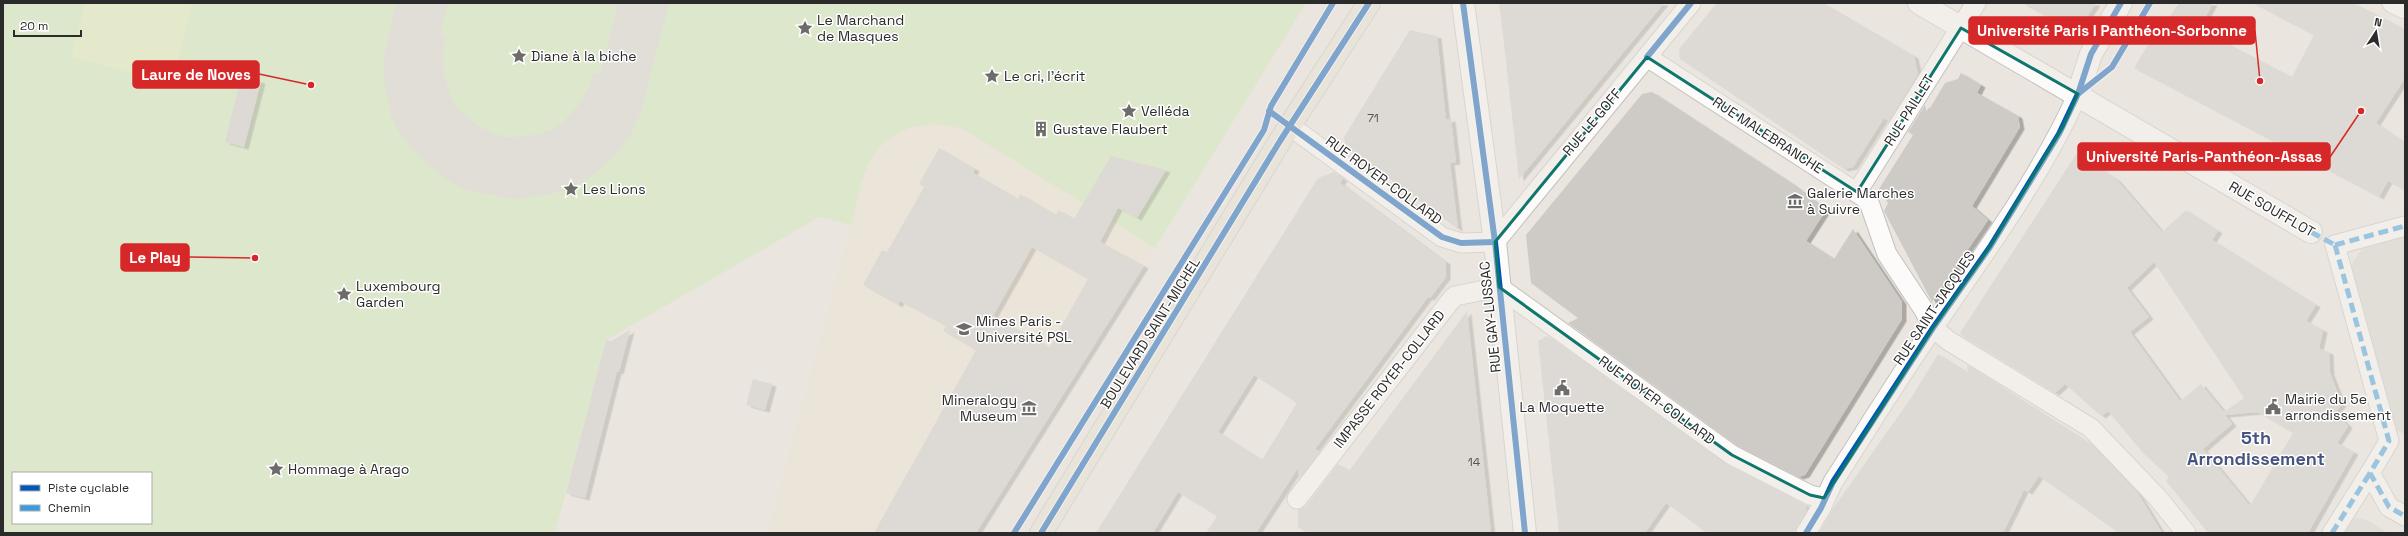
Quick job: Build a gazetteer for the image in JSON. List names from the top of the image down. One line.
{"streets":{"main road":["BOULEVARD SAINT-MICHEL"],"street":["RUE PAILLET","RUE LE GOFF","RUE MALEBRANCHE","RUE ROYER-COLLARD","RUE SOUFFLOT","RUE SAINT-JACQUES","RUE GAY-LUSSAC","IMPASSE ROYER-COLLARD"]},"crossings":[["RUE PAILLET","RUE MALEBRANCHE"],["RUE PAILLET","RUE SOUFFLOT"],["RUE LE GOFF","RUE MALEBRANCHE"],["RUE LE GOFF","RUE ROYER-COLLARD"],["RUE LE GOFF","RUE GAY-LUSSAC"],["RUE MALEBRANCHE","RUE SAINT-JACQUES"],["RUE ROYER-COLLARD","RUE SAINT-JACQUES"],["RUE ROYER-COLLARD","RUE GAY-LUSSAC"],["RUE ROYER-COLLARD","BOULEVARD SAINT-MICHEL"],["RUE ROYER-COLLARD","IMPASSE ROYER-COLLARD"],["RUE SOUFFLOT","RUE SAINT-JACQUES"],["RUE GAY-LUSSAC","IMPASSE ROYER-COLLARD"]],"districts":["5th Arrondissement"],"places":{"place":["Le Marchand de Masques","Diane à la biche","Le cri, l'écrit","Velléda","Les Lions","Luxembourg Garden","Hommage à Arago"],"other":["Université Paris I Panthéon-Sorbonne","Laure de Noves","Université Paris-Panthéon-Assas","Le Play"],"building":["Gustave Flaubert"],"museum":["Galerie Marches à Suivre","Mineralogy Museum"],"school or university":["Mines Paris - Université PSL"],"public building":["La Moquette","Mairie du 5e arrondissement"]},"house_numbers":["71","14"],"legend":["Piste cyclable","Chemin"],"scale_bar":"20 m","north":"top"}
